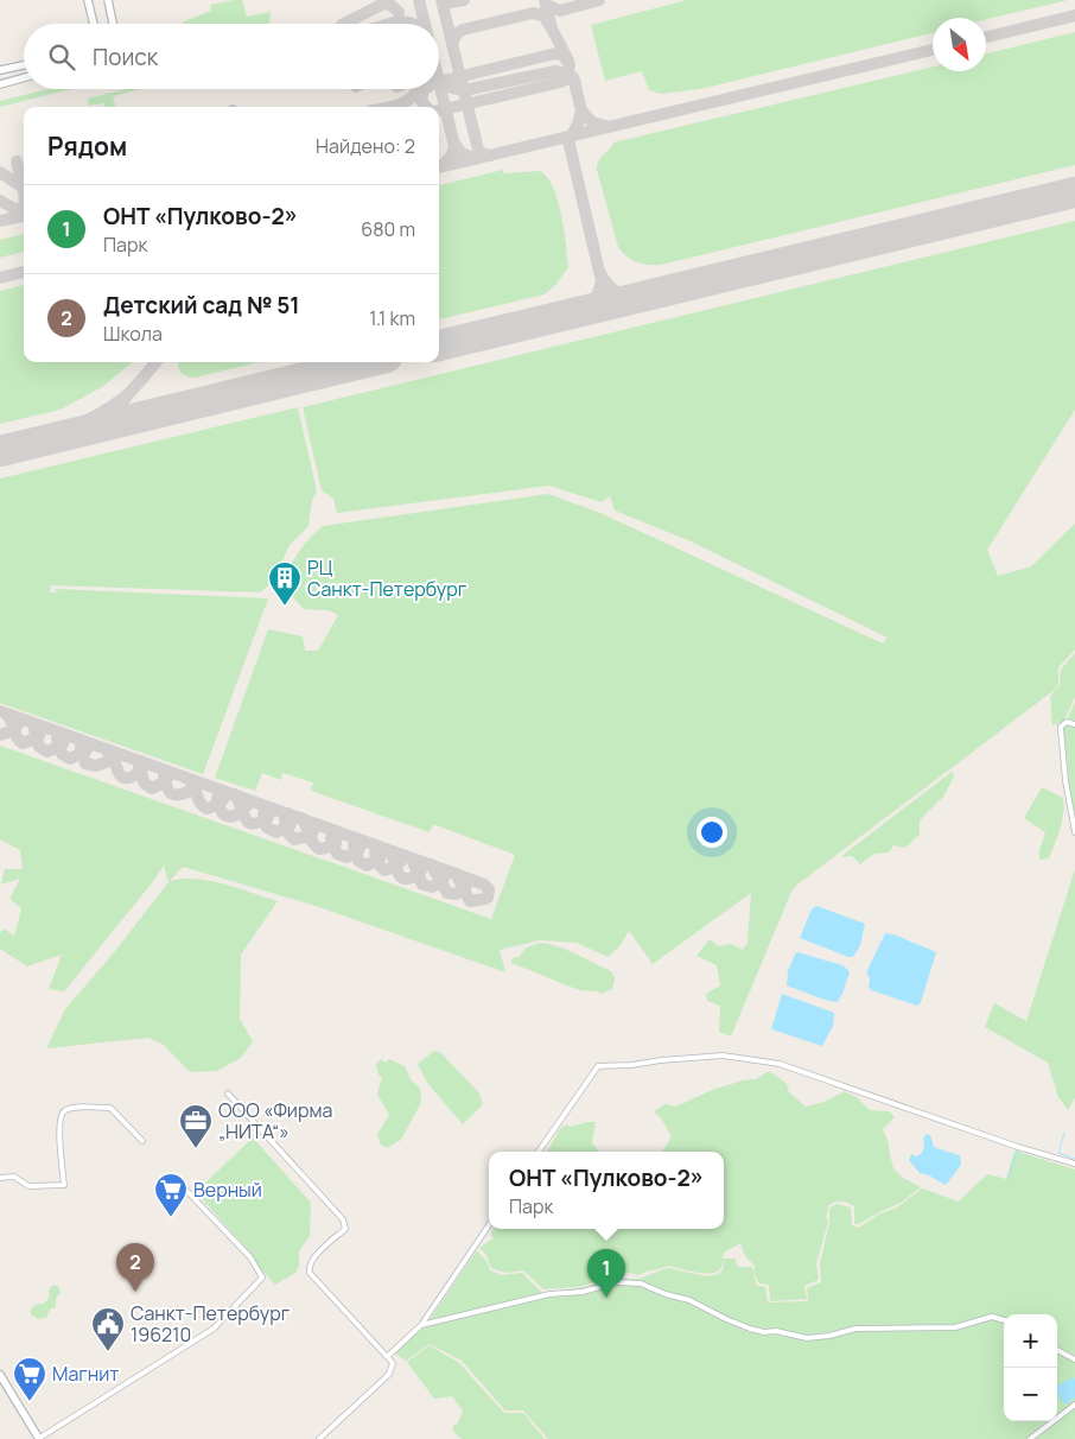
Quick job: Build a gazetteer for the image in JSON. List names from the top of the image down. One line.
{"places":{"building":["РЦ Санкт-Петербург"],"office":["ООО «Фирма „НИТА“»"],"supermarket":["Верный","Магнит"],"public building":["Санкт-Петербург 196210"]},"north":"bottom right","page":{"search":"Поиск","heading":["Рядом","Найдено: 2"],"list":[{"mark":"1","name":"ОНТ «Пулково-2»","note":"Парк","value":"680 m"},{"mark":"2","name":"Детский сад № 51","note":"Школа","value":"1.1 km"}],"popup":["ОНТ «Пулково-2»","Парк"],"pins":["2","1"],"map_buttons":["+","−"]}}
